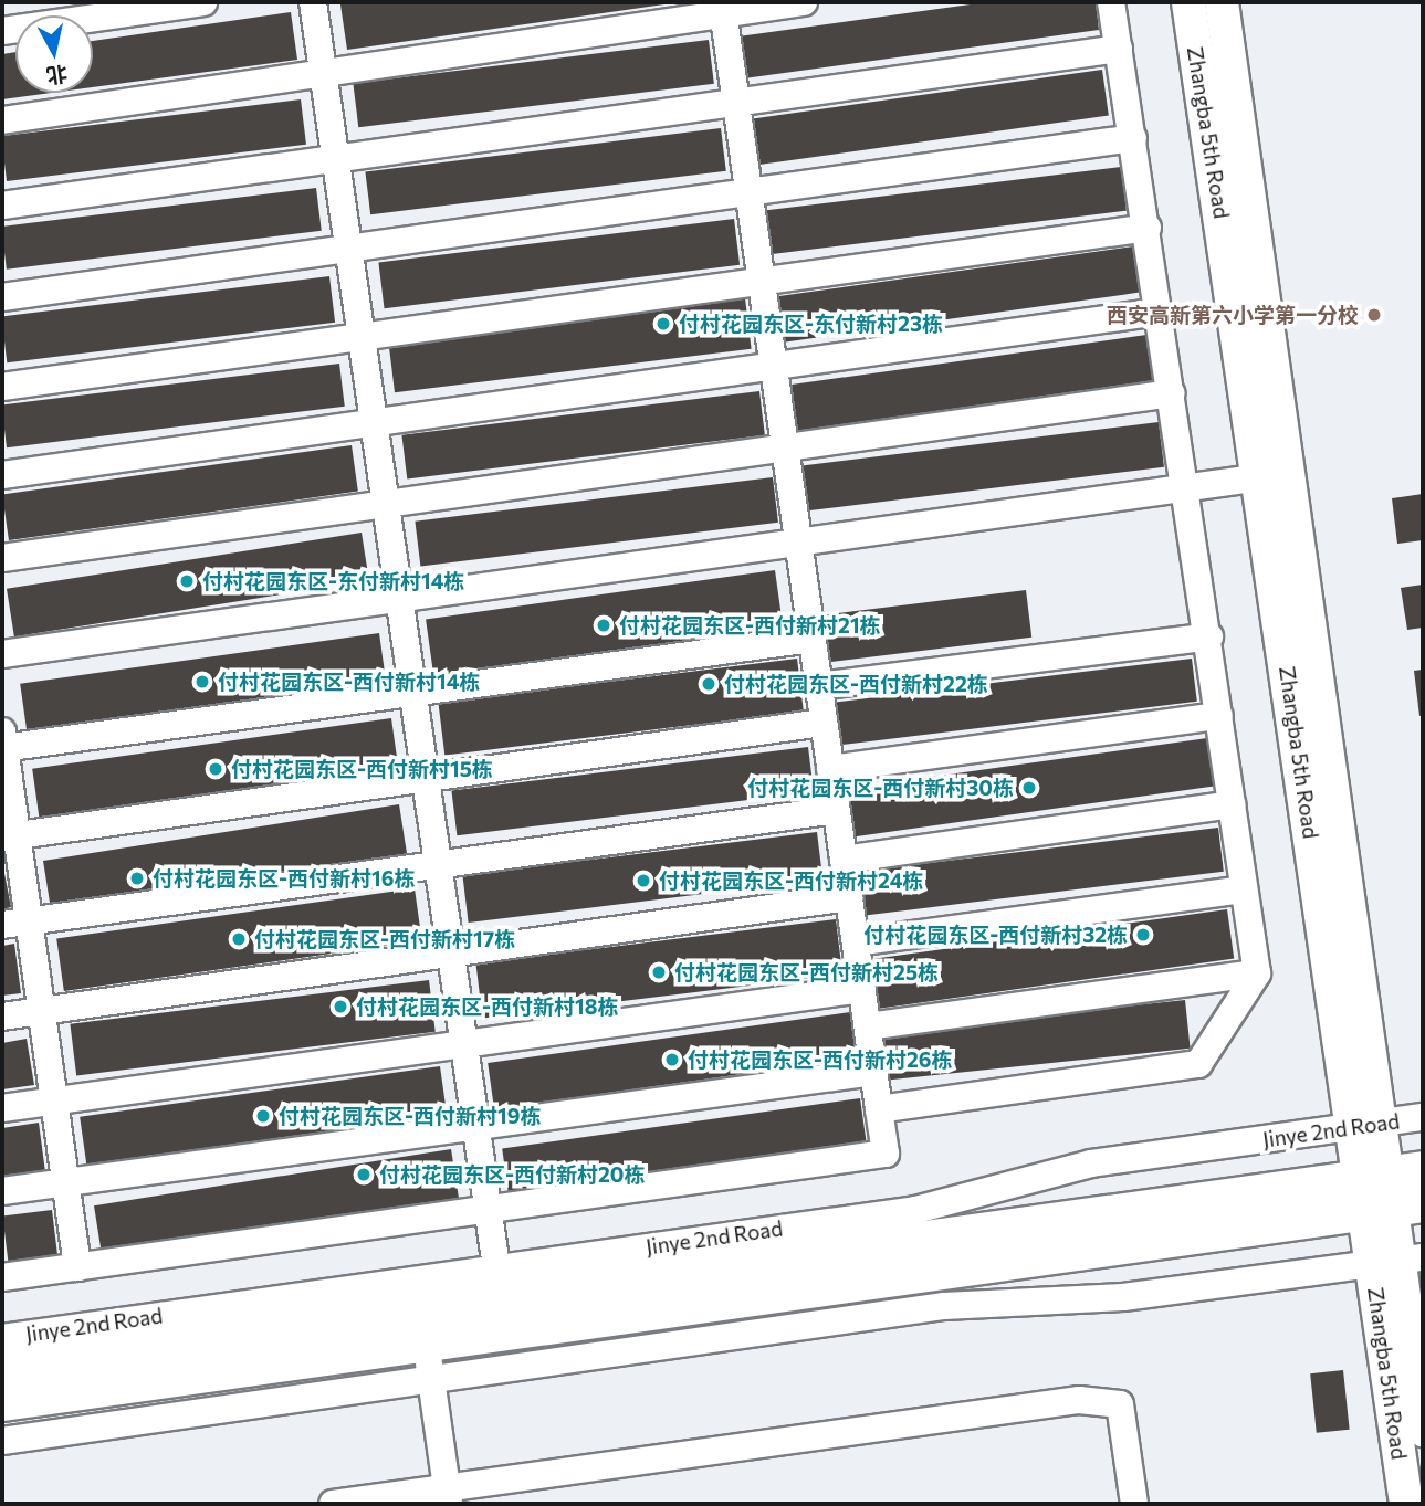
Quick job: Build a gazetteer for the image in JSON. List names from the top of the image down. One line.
{"streets":{"main road":["Jinye 2nd Road"],"street":["Zhangba 5th Road"]},"crossings":[["Zhangba 5th Road","Jinye 2nd Road"]],"places":["西安高新第六小学第一分校","付村花园东区-东付新村23栋","付村花园东区-东付新村14栋","付村花园东区-西付新村21栋","付村花园东区-西付新村14栋","付村花园东区-西付新村22栋","付村花园东区-西付新村15栋","付村花园东区-西付新村30栋","付村花园东区-西付新村16栋","付村花园东区-西付新村24栋","付村花园东区-西付新村32栋","付村花园东区-西付新村17栋","付村花园东区-西付新村25栋","付村花园东区-西付新村18栋","付村花园东区-西付新村26栋","付村花园东区-西付新村19栋","付村花园东区-西付新村20栋"],"north":"bottom"}
